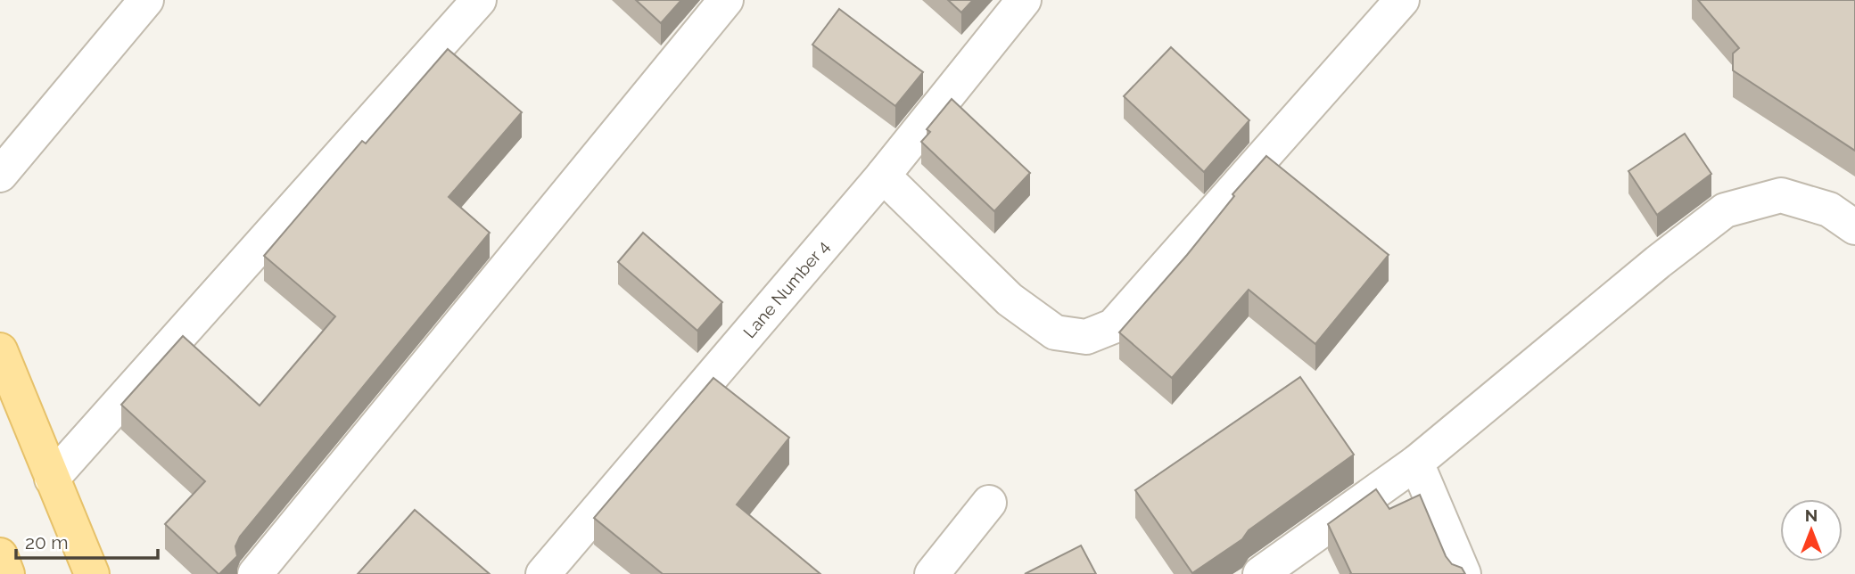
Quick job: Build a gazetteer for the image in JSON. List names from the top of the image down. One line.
{"streets":{"street":["Lane Number 4"]},"scale_bar":"20 m","north":"top"}
